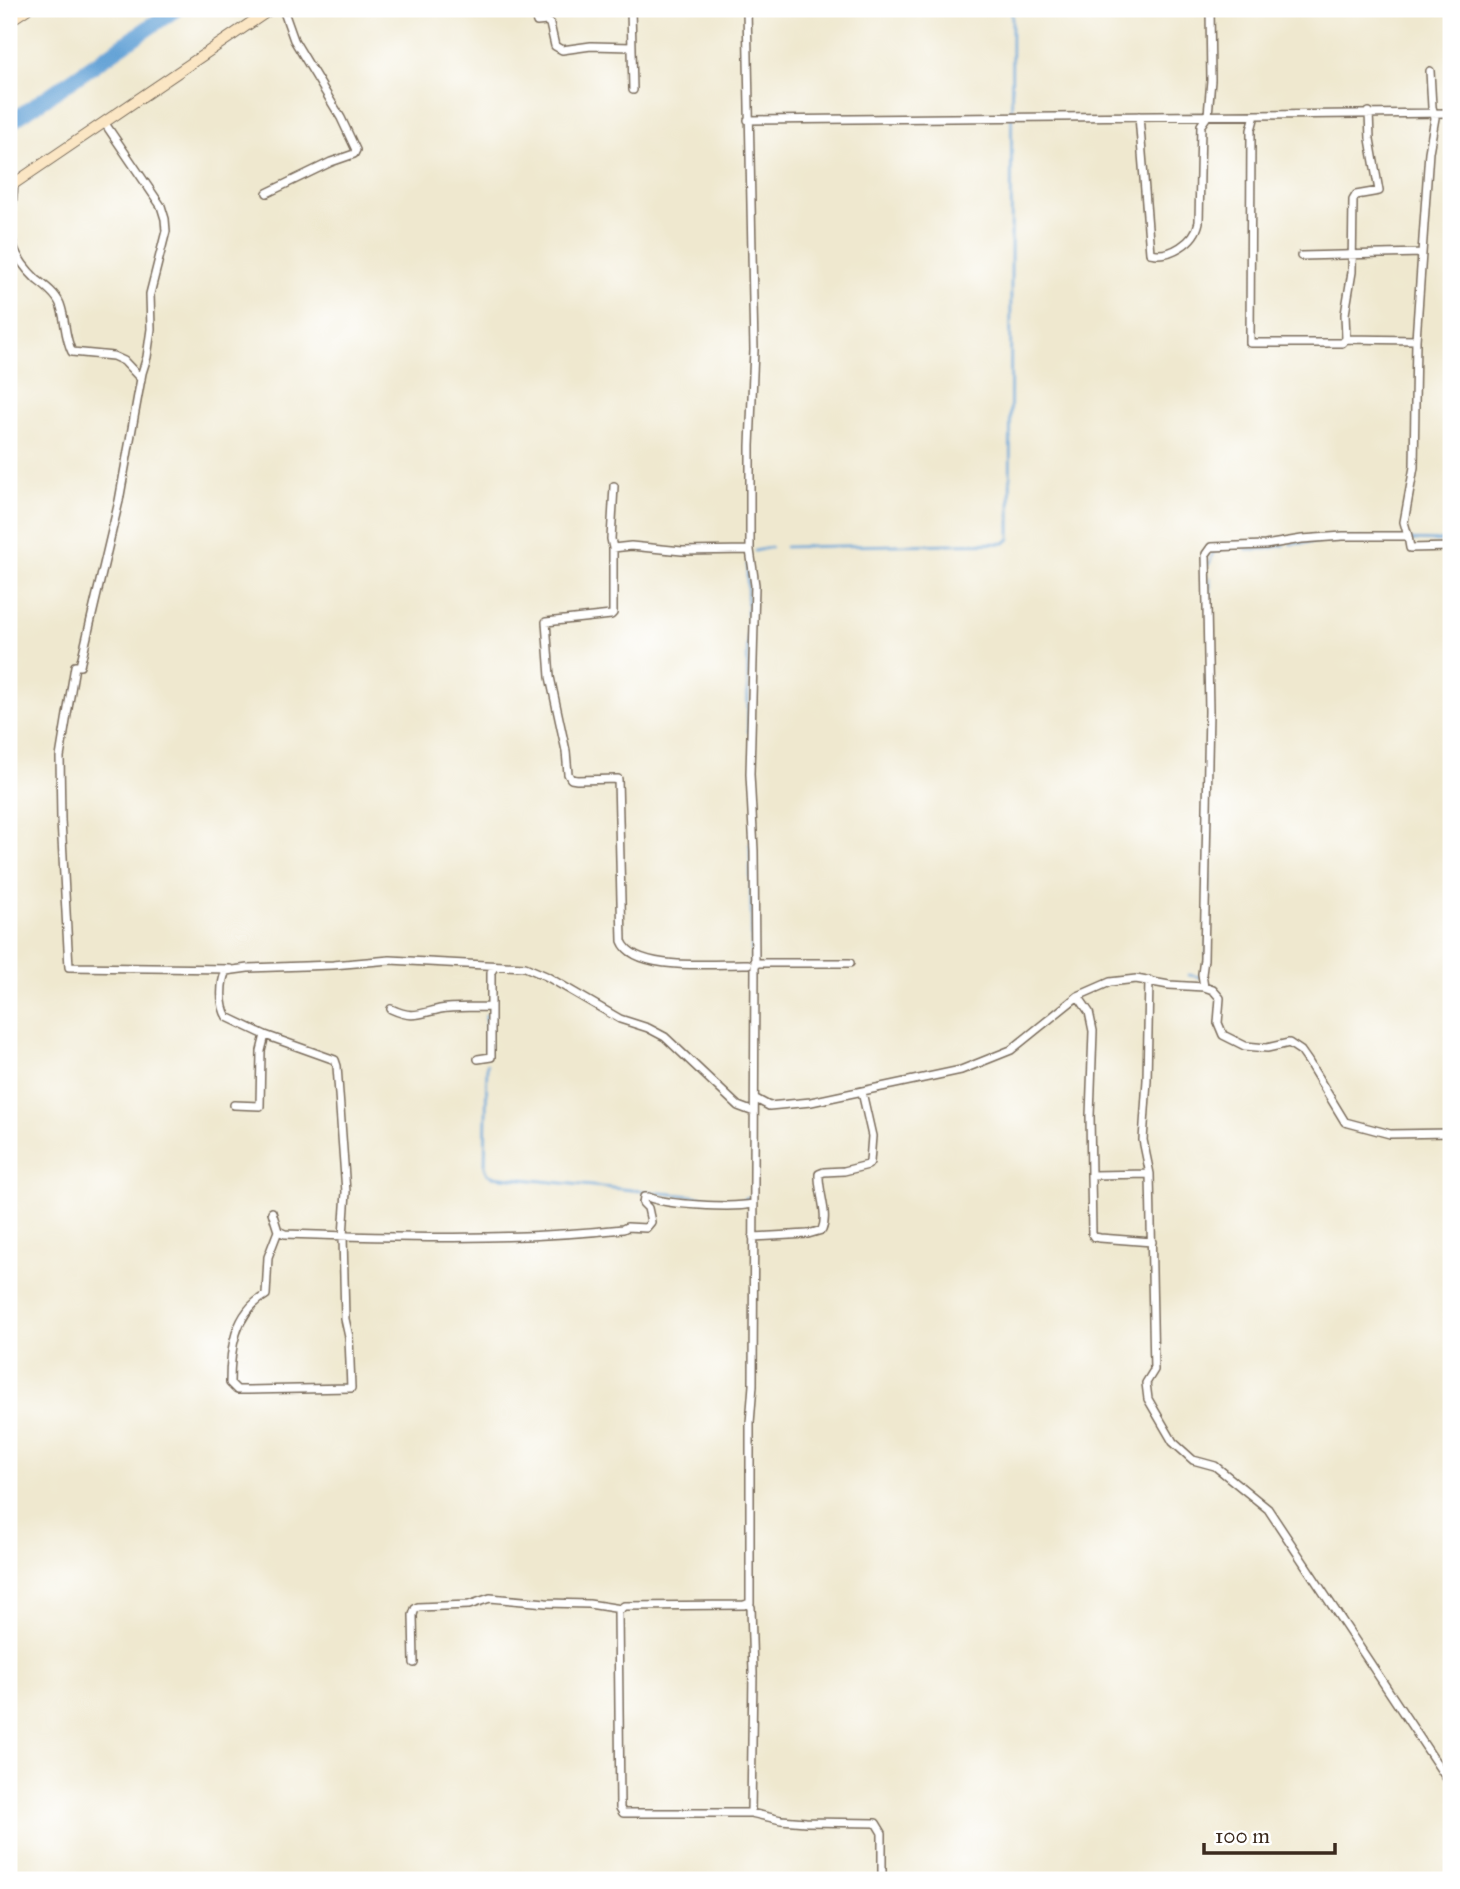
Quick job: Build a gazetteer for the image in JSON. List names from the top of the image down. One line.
{"scale_bar":"100 m"}
